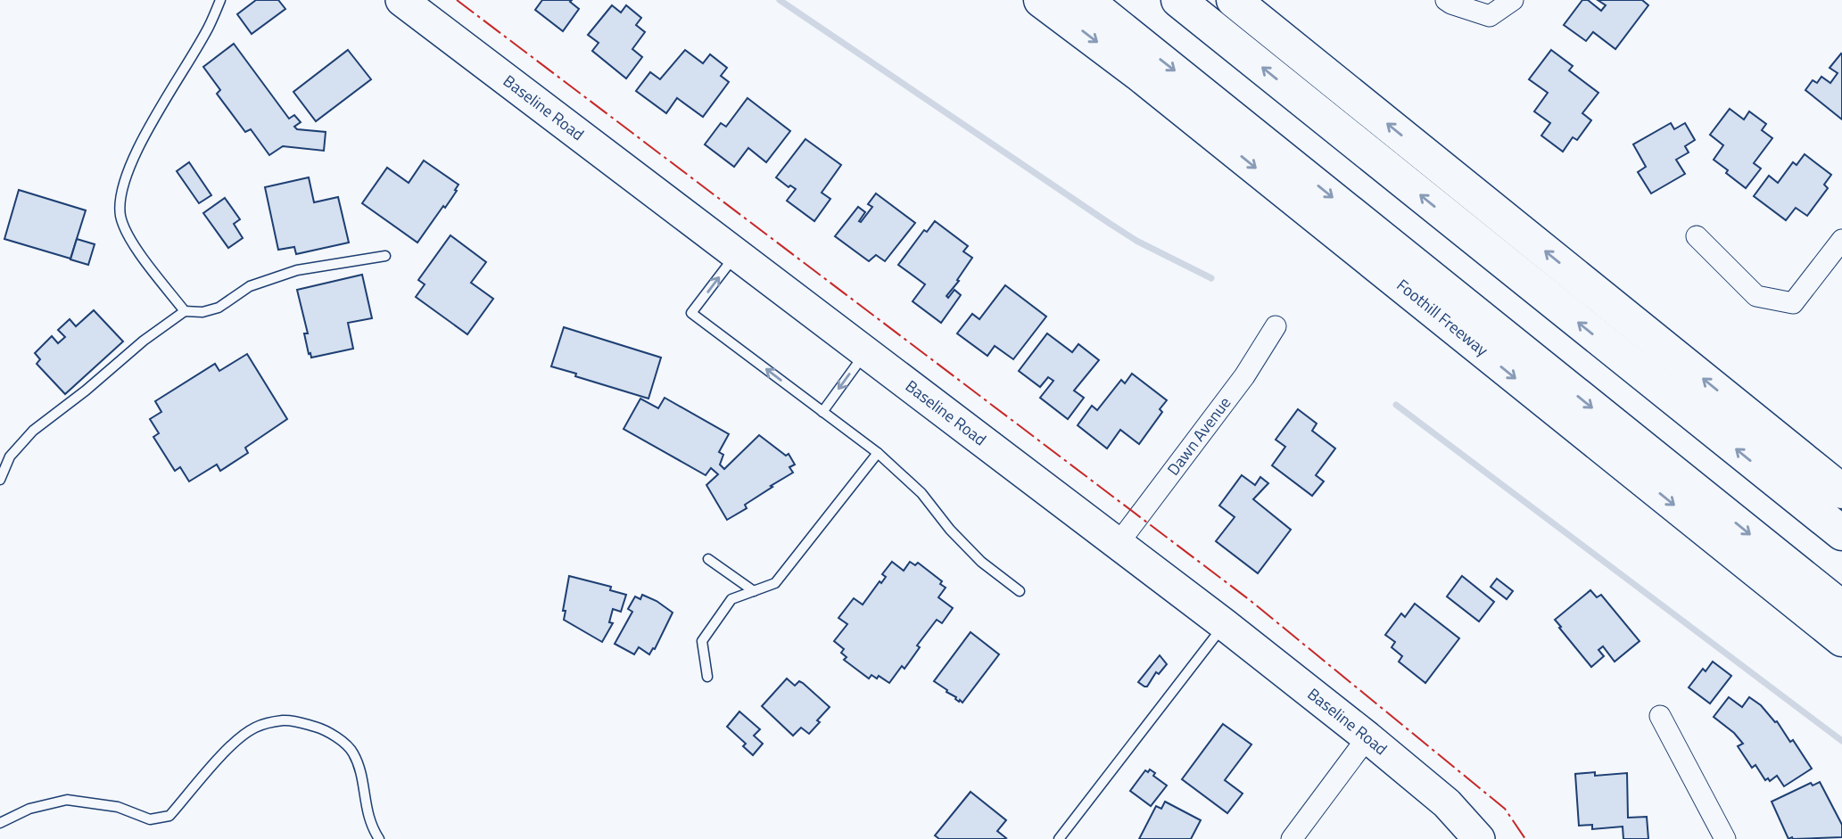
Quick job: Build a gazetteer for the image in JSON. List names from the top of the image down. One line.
{"streets":{"highway":["Foothill Freeway"],"main road":["Baseline Road"],"street":["Dawn Avenue"]},"crossings":[["Baseline Road","Dawn Avenue"]]}
